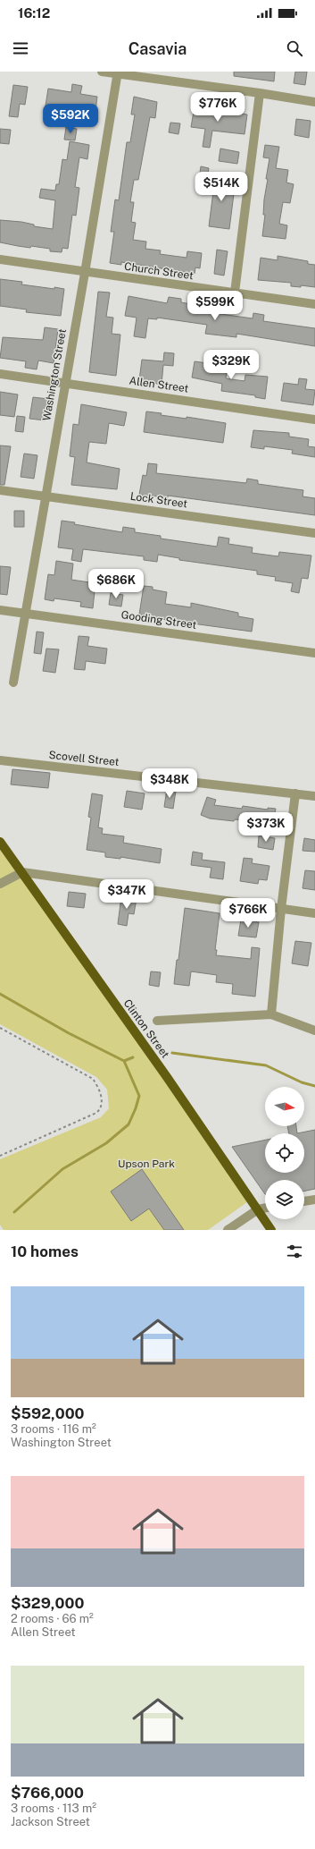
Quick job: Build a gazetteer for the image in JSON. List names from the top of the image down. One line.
{"streets":{"main road":["Clinton Street"],"street":["Church Street","Washington Street","Allen Street","Lock Street","Gooding Street","Scovell Street"]},"crossings":[["Church Street","Washington Street"],["Washington Street","Allen Street"],["Washington Street","Lock Street"],["Washington Street","Gooding Street"]],"parks":["Upson Park"],"north":"right","page":{"status":"16:12","header":"Casavia","price":["$776K","$592K","$514K","$599K","$329K","$686K","$348K","$373K","$347K","$766K"],"heading":"10 homes","list":[{"name":"$592,000","note":"3 rooms · 116 m² · Washington Street"},{"name":"$329,000","note":"2 rooms · 66 m² · Allen Street"},{"name":"$766,000","note":"3 rooms · 113 m² · Jackson Street"}]}}
